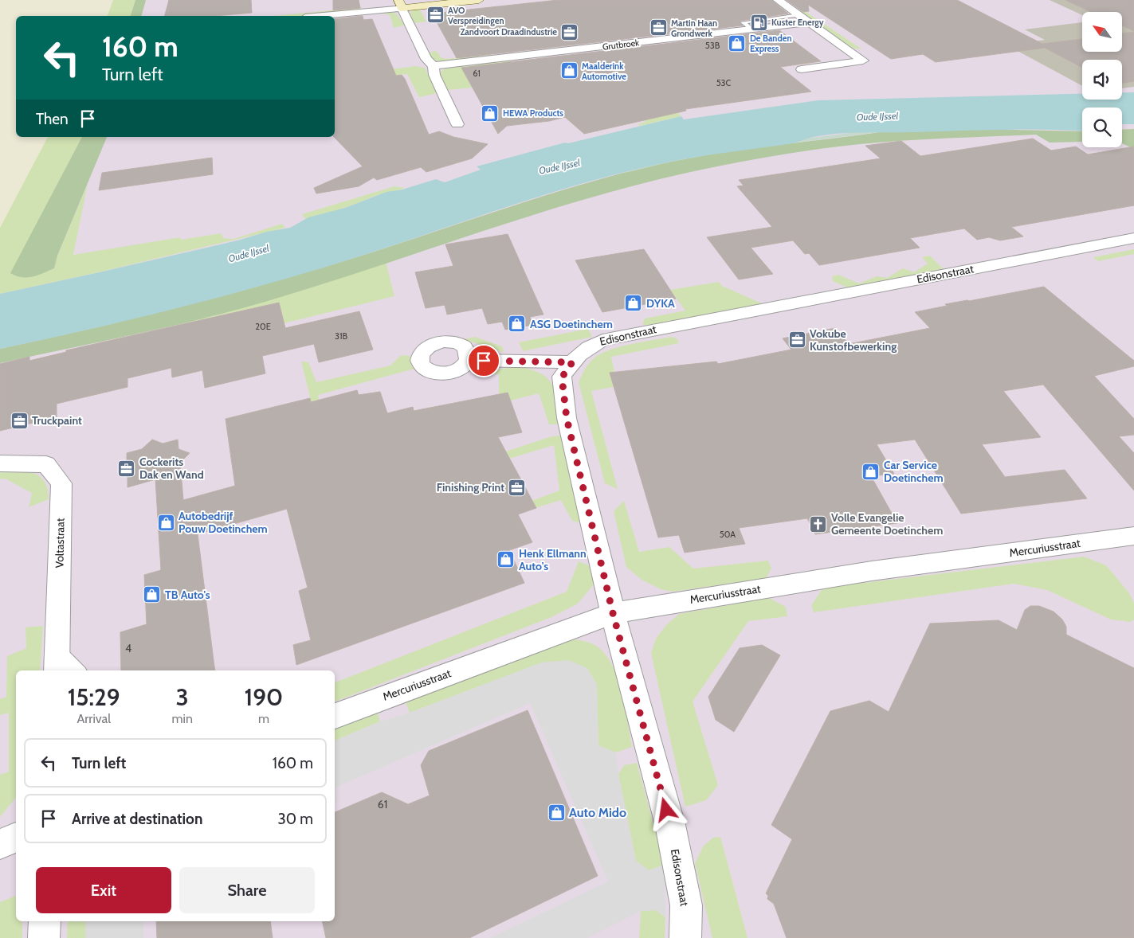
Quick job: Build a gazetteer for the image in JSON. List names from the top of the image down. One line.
{"streets":{"street":["Grutbroek","Edisonstraat","Voltastraat","Mercuriusstraat"]},"crossings":[["Edisonstraat","Mercuriusstraat"]],"water":["Oude IJssel"],"places":{"office":["AVO Verspreidingen","Martin Haan Grondwerk","Zandvoort Draadindustrie","Vokube Kunstofbewerking","Truckpaint","Cockerits Dak en Wand","Finishing Print"],"fuel station":["Kuster Energy"],"shop":["De Banden Express","Maalderink Automotive","HEWA Products","DYKA","ASG Doetinchem","Car Service Doetinchem","Autobedrijf Pouw Doetinchem","Henk Ellmann Auto's","TB Auto's","Auto Mido"],"church":["Volle Evangelie Gemeente Doetinchem"]},"house_numbers":["53B","61","53C","20E","31B","50A","4","61"],"north":"top left","page":{"turn":["160 m","Turn left"],"then":"Then","eta":["15:29","Arrival","3","min","190","m"],"list":[{"name":"Turn left","value":"160 m"},{"name":"Arrive at destination","value":"30 m"}],"buttons":["Exit","Share"]}}
